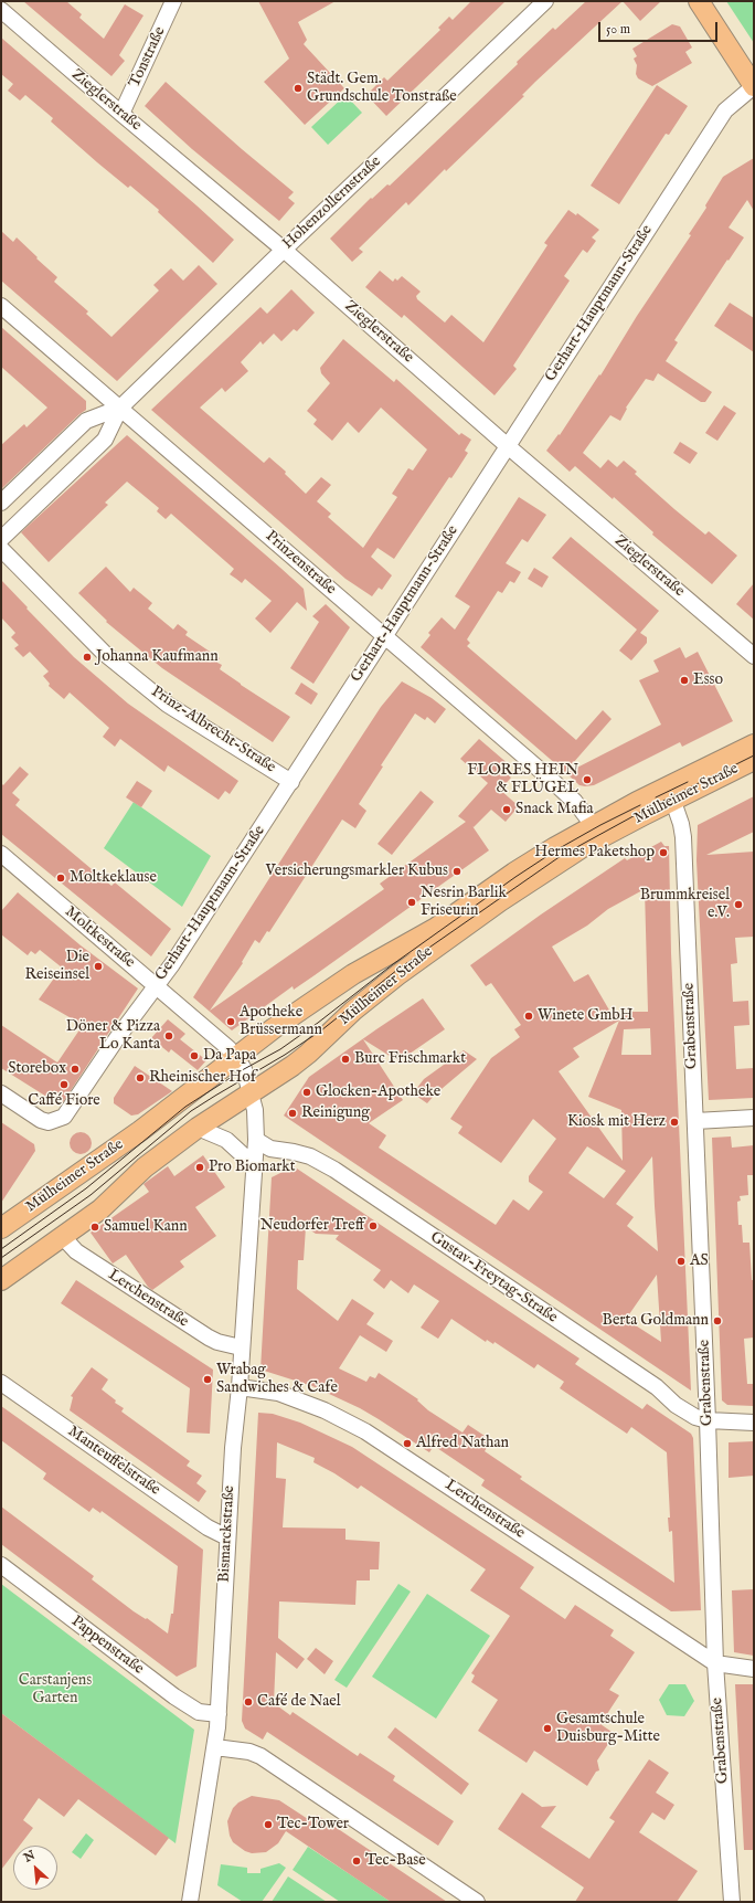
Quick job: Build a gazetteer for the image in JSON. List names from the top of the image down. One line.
{"streets":{"main road":["Mülheimer Straße"],"street":["Tonstraße","Zieglerstraße","Hohenzollernstraße","Gerhart-Hauptmann-Straße","Prinzenstraße","Prinz-Albrecht-Straße","Moltkestraße","Grabenstraße","Gustav-Freytag-Straße","Lerchenstraße","Manteuffelstraße","Bismarckstraße","Pappenstraße"]},"crossings":[["Tonstraße","Zieglerstraße"],["Zieglerstraße","Hohenzollernstraße"],["Zieglerstraße","Gerhart-Hauptmann-Straße"],["Hohenzollernstraße","Prinzenstraße"],["Gerhart-Hauptmann-Straße","Prinzenstraße"],["Gerhart-Hauptmann-Straße","Prinz-Albrecht-Straße"],["Gerhart-Hauptmann-Straße","Moltkestraße"],["Prinzenstraße","Mülheimer Straße"],["Mülheimer Straße","Moltkestraße"],["Mülheimer Straße","Grabenstraße"],["Mülheimer Straße","Lerchenstraße"],["Mülheimer Straße","Bismarckstraße"],["Moltkestraße","Bismarckstraße"],["Grabenstraße","Gustav-Freytag-Straße"],["Grabenstraße","Lerchenstraße"],["Gustav-Freytag-Straße","Bismarckstraße"],["Lerchenstraße","Bismarckstraße"],["Manteuffelstraße","Bismarckstraße"],["Bismarckstraße","Pappenstraße"]],"parks":["Carstanjens Garten"],"places":["Städt. Gem. Grundschule Tonstraße","Johanna Kaufmann","Esso","FLORES HEIN & FLÜGEL","Snack Mafia","Hermes Paketshop","Versicherungsmarkler Kubus","Moltkeklause","Nesrin Barlik Friseurin","Brummkreisel e.V.","Die Reiseinsel","Winete GmbH","Apotheke Brüssermann","Döner & Pizza Lo Kanta","Da Papa","Burc Frischmarkt","Storebox","Rheinischer Hof","Caffé Fiore","Glocken-Apotheke","Reinigung","Kiosk mit Herz","Pro Biomarkt","Neudorfer Treff","Samuel Kann","AS","Berta Goldmann","Wrabag Sandwiches & Cafe","Alfred Nathan","Café de Nael","Gesamtschule Duisburg-Mitte","Tec-Tower","Tec-Base"],"scale_bar":"50 m","north":"top left"}
